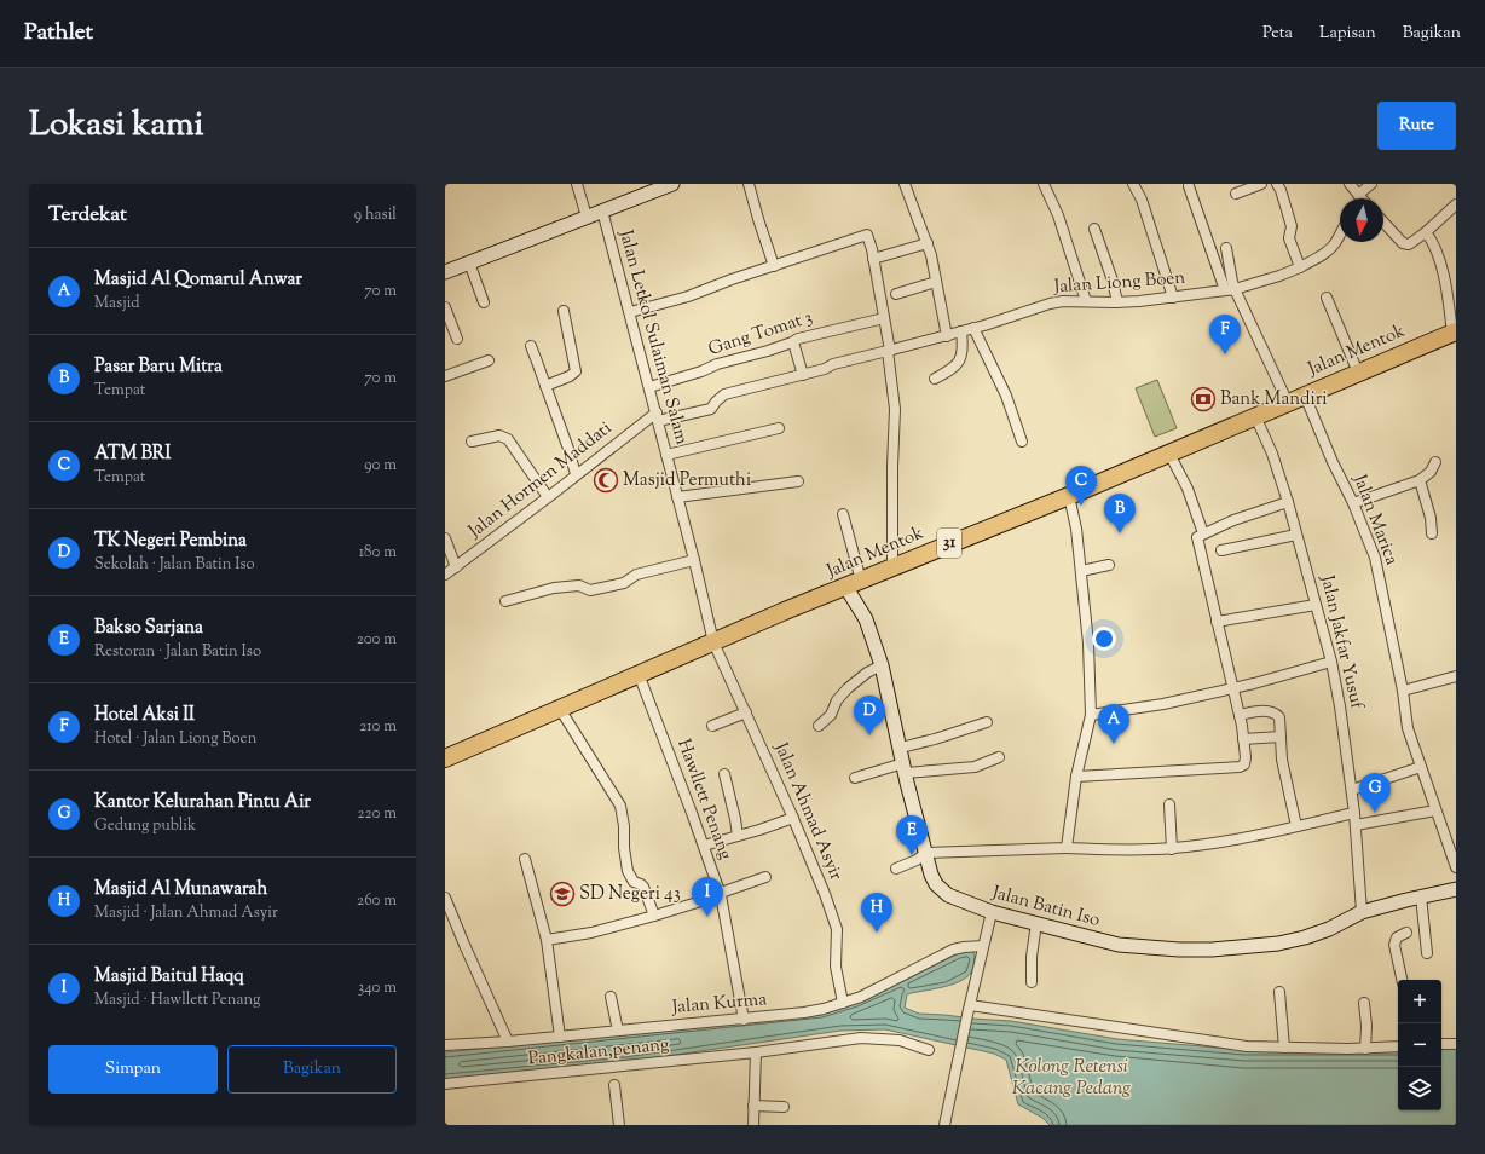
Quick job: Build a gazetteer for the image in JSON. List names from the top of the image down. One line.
{"streets":{"highway":["Jalan Mentok","31"],"street":["Jalan Liong Boen","Gang Tomat 3","Jalan Letkol Sulaiman Salam","Jalan Hormen Maddati","Jalan Marica","Jalan Jakfar Yusuf","Hawllett Penang","Jalan Ahmad Asyir","Jalan Batin Iso","Jalan Kurma","Pangkalan,penang"]},"crossings":[["Jalan Liong Boen","Jalan Letkol Sulaiman Salam"],["Jalan Liong Boen","Jalan Hormen Maddati"],["Gang Tomat 3","Jalan Letkol Sulaiman Salam"],["Jalan Letkol Sulaiman Salam","Jalan Mentok"],["Jalan Letkol Sulaiman Salam","Jalan Hormen Maddati"],["Jalan Letkol Sulaiman Salam","Jalan Ahmad Asyir"],["Jalan Mentok","Jalan Marica"],["Jalan Mentok","Jalan Jakfar Yusuf"],["Jalan Mentok","Hawllett Penang"],["Jalan Mentok","Jalan Ahmad Asyir"],["Jalan Mentok","Jalan Batin Iso"],["Jalan Jakfar Yusuf","Jalan Batin Iso"],["Hawllett Penang","Jalan Kurma"],["Jalan Ahmad Asyir","Jalan Kurma"]],"water":["Kolong Retensi Kacang Pedang"],"places":{"bank":["Bank Mandiri"],"mosque":["Masjid Permuthi"],"school or university":["SD Negeri 43"]},"north":"bottom","page":{"header":"Pathlet","nav":["Peta","Lapisan","Bagikan"],"title":"Lokasi kami","buttons":["Rute",["Simpan","Bagikan"]],"heading":["Terdekat","9 hasil"],"list":[{"mark":"A","name":"Masjid Al Qomarul Anwar","note":"Masjid","value":"70 m"},{"mark":"B","name":"Pasar Baru Mitra","note":"Tempat","value":"70 m"},{"mark":"C","name":"ATM BRI","note":"Tempat","value":"90 m"},{"mark":"D","name":"TK Negeri Pembina","note":"Sekolah · Jalan Batin Iso","value":"180 m"},{"mark":"E","name":"Bakso Sarjana","note":"Restoran · Jalan Batin Iso","value":"200 m"},{"mark":"F","name":"Hotel Aksi II","note":"Hotel · Jalan Liong Boen","value":"210 m"},{"mark":"G","name":"Kantor Kelurahan Pintu Air","note":"Gedung publik","value":"220 m"},{"mark":"H","name":"Masjid Al Munawarah","note":"Masjid · Jalan Ahmad Asyir","value":"260 m"},{"mark":"I","name":"Masjid Baitul Haqq","note":"Masjid · Hawllett Penang","value":"340 m"}],"pins":["F","C","B","D","A","G","E","I","H"],"map_buttons":["+","−"]}}
